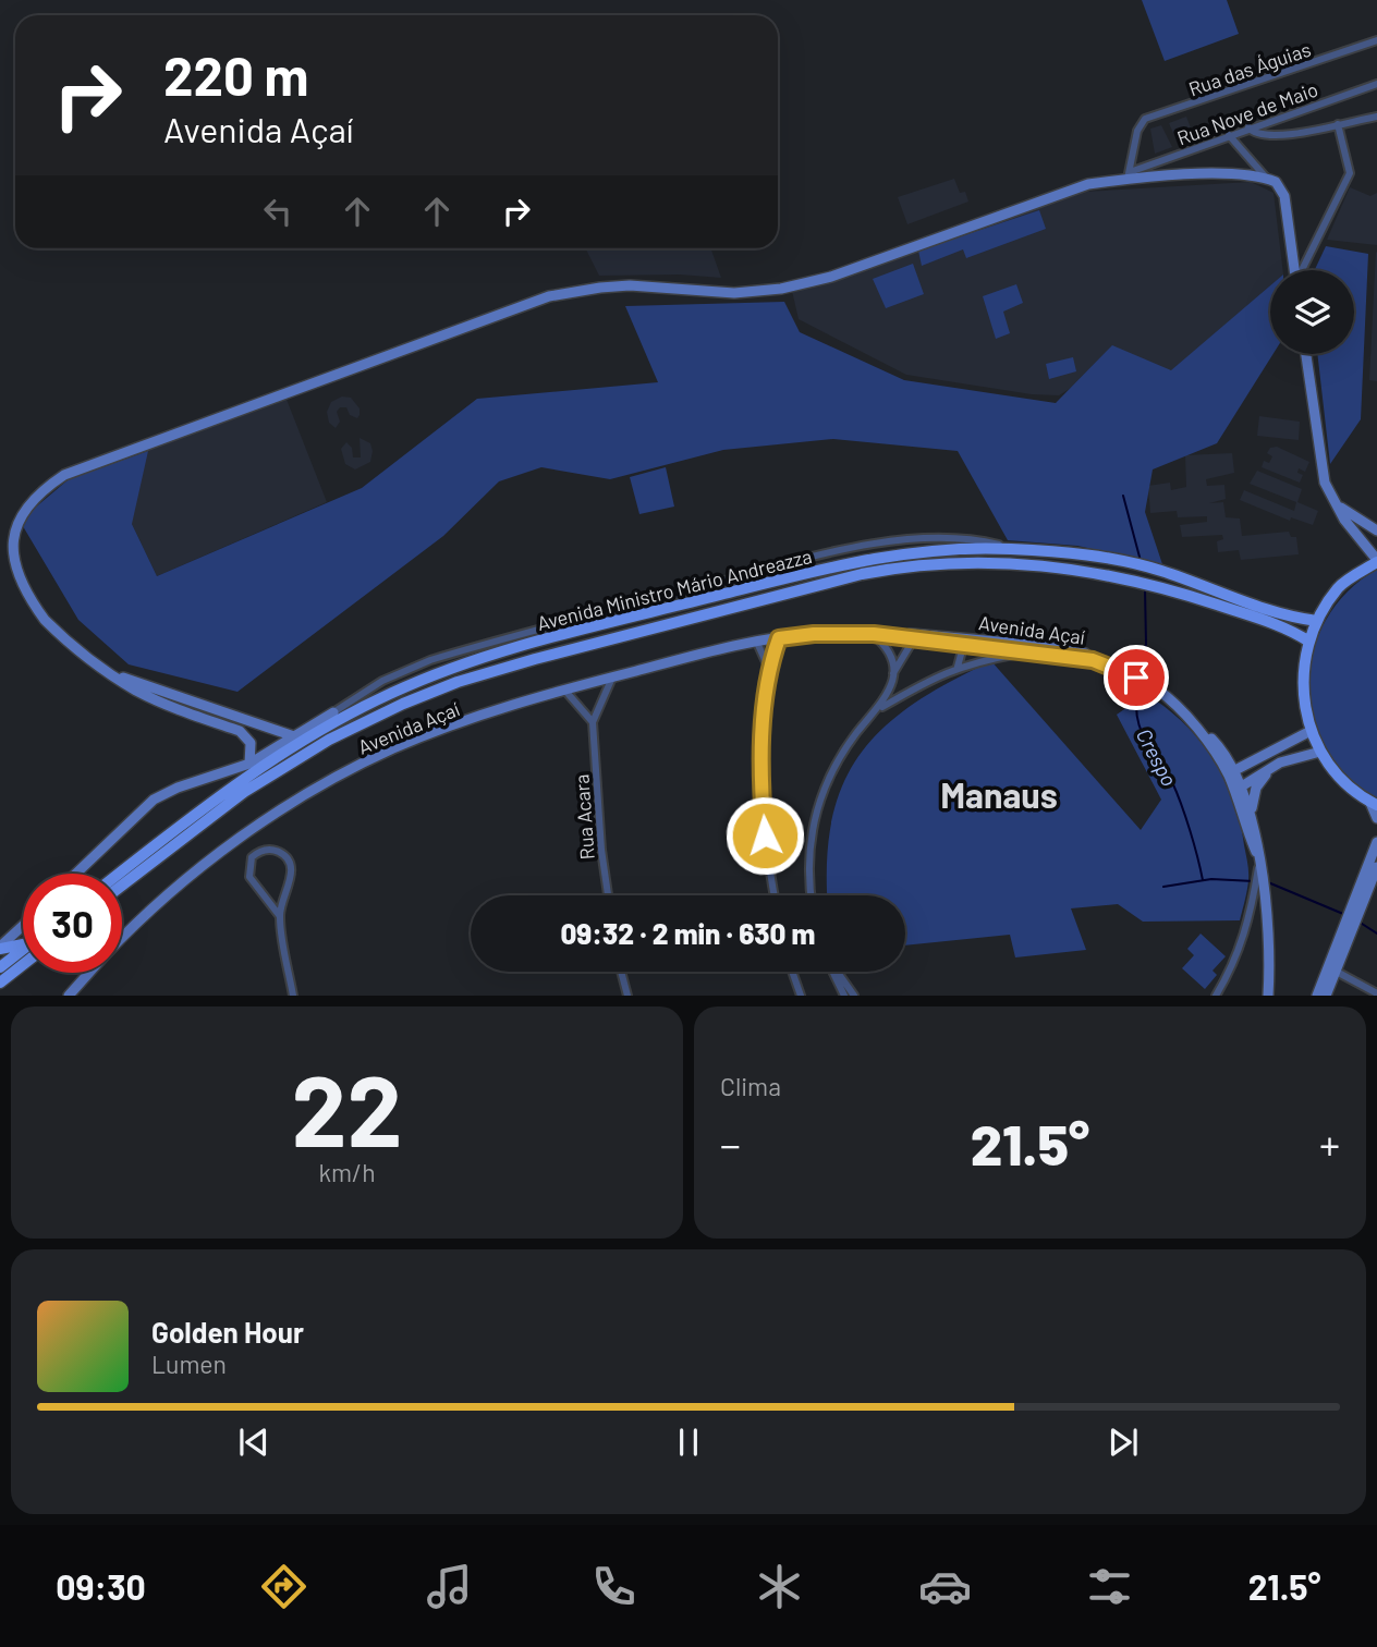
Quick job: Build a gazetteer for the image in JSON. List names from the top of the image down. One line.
{"streets":{"main road":["Avenida Ministro Mário Andreazza"],"street":["Rua das Águias","Rua Nove de Maio","Avenida Açaí","Rua Acara"]},"crossings":[["Rua das Águias","Rua Nove de Maio"],["Avenida Açaí","Rua Acara"]],"districts":["Manaus"],"water":["Crespo"],"page":{"turn":["220 m","Avenida Açaí"],"limit":"30","trip":"09:32 · 2 min · 630 m","tile":[["22","km/h"],"Clima"],"heat":["−","21.5°","+"],"song":["Golden Hour","Lumen"],"tabs":["09:30","21.5°"]}}
